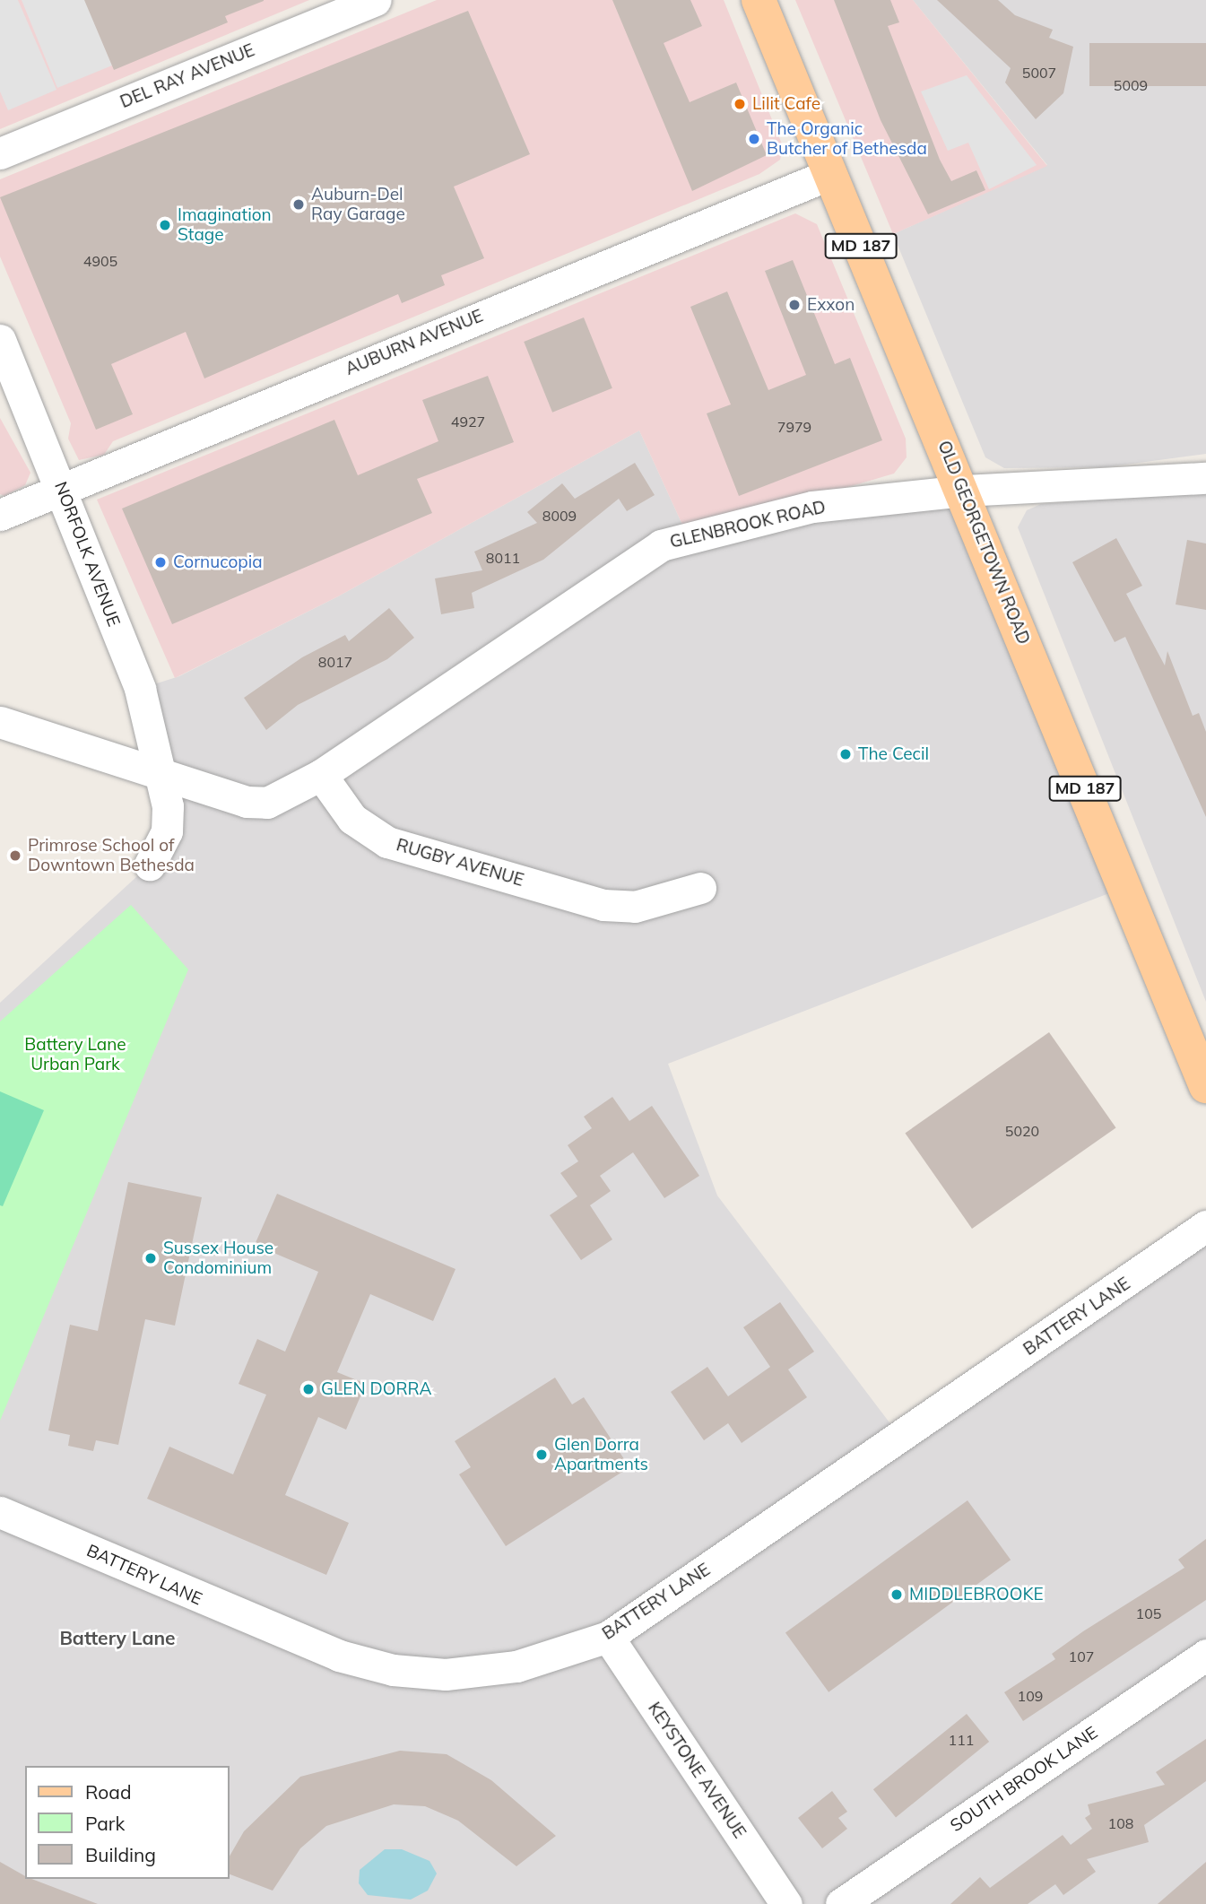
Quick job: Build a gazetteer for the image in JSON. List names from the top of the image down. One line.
{"streets":{"main road":["MD 187","OLD GEORGETOWN ROAD"],"street":["DEL RAY AVENUE","AUBURN AVENUE","GLENBROOK ROAD","NORFOLK AVENUE","RUGBY AVENUE","BATTERY LANE","KEYSTONE AVENUE","SOUTH BROOK LANE"]},"crossings":[["AUBURN AVENUE","OLD GEORGETOWN ROAD"],["AUBURN AVENUE","NORFOLK AVENUE"],["GLENBROOK ROAD","OLD GEORGETOWN ROAD"],["GLENBROOK ROAD","RUGBY AVENUE"],["BATTERY LANE","KEYSTONE AVENUE"]],"districts":["Battery Lane"],"parks":["Battery Lane Urban Park"],"places":["Lilit Cafe","The Organic Butcher of Bethesda","Auburn-Del Ray Garage","Imagination Stage","Exxon","Cornucopia","The Cecil","Primrose School of Downtown Bethesda","Sussex House Condominium","GLEN DORRA","Glen Dorra Apartments","MIDDLEBROOKE"],"house_numbers":["5007","5009","4905","4927","7979","8009","8011","8017","5020","105","107","109","111","108"],"legend":["Road","Park","Building"]}
